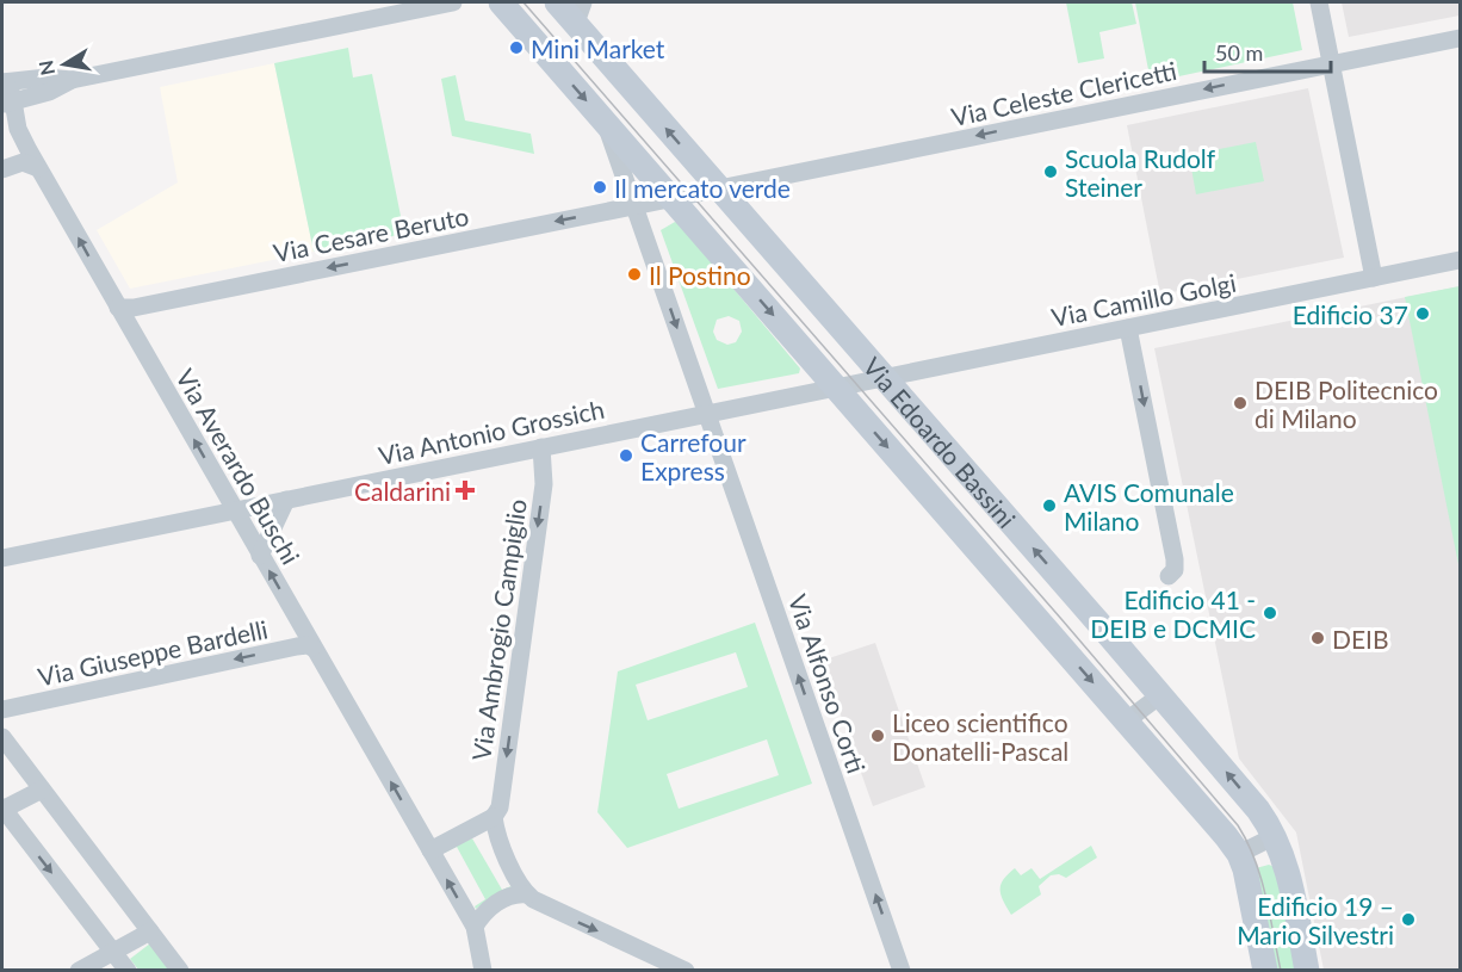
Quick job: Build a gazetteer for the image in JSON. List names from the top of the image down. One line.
{"streets":{"street":["Via Celeste Clericetti","Via Cesare Beruto","Via Camillo Golgi","Via Antonio Grossich","Via Edoardo Bassini","Via Averardo Buschi","Via Ambrogio Campiglio","Via Giuseppe Bardelli","Via Alfonso Corti"]},"crossings":[["Via Celeste Clericetti","Via Edoardo Bassini"],["Via Cesare Beruto","Via Edoardo Bassini"],["Via Cesare Beruto","Via Averardo Buschi"],["Via Camillo Golgi","Via Edoardo Bassini"],["Via Antonio Grossich","Via Edoardo Bassini"],["Via Antonio Grossich","Via Averardo Buschi"],["Via Antonio Grossich","Via Ambrogio Campiglio"],["Via Antonio Grossich","Via Alfonso Corti"],["Via Edoardo Bassini","Via Alfonso Corti"],["Via Averardo Buschi","Via Giuseppe Bardelli"]],"one_way":["Via Celeste Clericetti","Via Cesare Beruto","Via Averardo Buschi","Via Ambrogio Campiglio","Via Giuseppe Bardelli","Via Alfonso Corti"],"places":{"other":["Mini Market","Scuola Rudolf Steiner","Il mercato verde","Il Postino","Edificio 37","DEIB Politecnico di Milano","Carrefour Express","AVIS Comunale Milano","Edificio 41 - DEIB e DCMIC","DEIB","Liceo scientifico Donatelli-Pascal","Edificio 19 – Mario Silvestri"],"health":["Caldarini"]},"scale_bar":"50 m","north":"left"}
